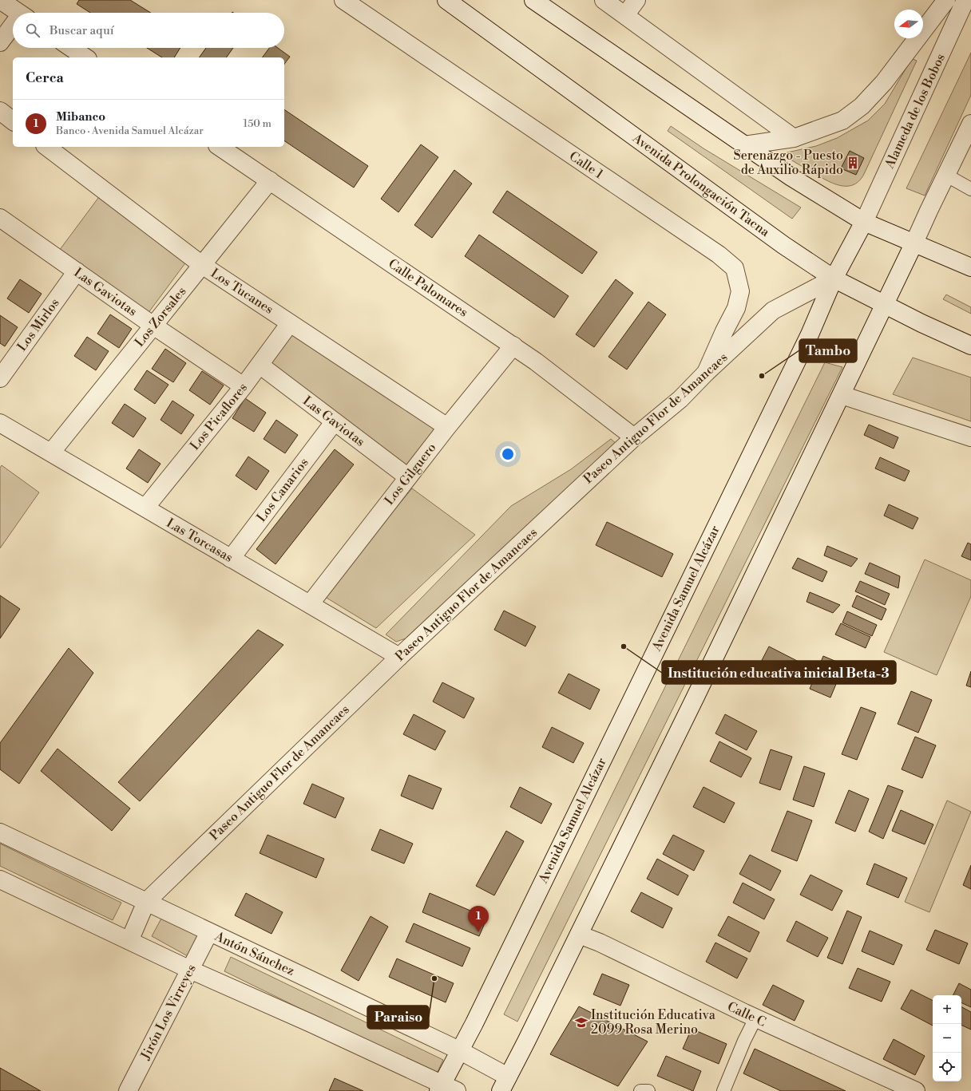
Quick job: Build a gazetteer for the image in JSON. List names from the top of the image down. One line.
{"streets":{"street":["Alameda de los Bobos","Calle 1","Avenida Prolongación Tacna","Calle Palomares","Los Tucanes","Las Gaviotas","Los Zorsales","Los Mirlos","Los Picaflores","Paseo Antiguo Flor de Amancaes","Los Gilguero","Los Canarios","Las Torcasas","Avenida Samuel Alcázar","Antón Sánchez","Jirón Los Virreyes","Calle C"]},"crossings":[["Alameda de los Bobos","Avenida Samuel Alcázar"],["Calle 1","Paseo Antiguo Flor de Amancaes"],["Avenida Prolongación Tacna","Paseo Antiguo Flor de Amancaes"],["Avenida Prolongación Tacna","Avenida Samuel Alcázar"],["Calle Palomares","Los Zorsales"],["Calle Palomares","Paseo Antiguo Flor de Amancaes"],["Calle Palomares","Los Gilguero"],["Los Tucanes","Los Zorsales"],["Los Tucanes","Los Picaflores"],["Los Tucanes","Los Gilguero"],["Las Gaviotas","Los Zorsales"],["Las Gaviotas","Los Mirlos"],["Las Gaviotas","Los Picaflores"],["Las Gaviotas","Los Gilguero"],["Las Gaviotas","Los Canarios"],["Los Zorsales","Las Torcasas"],["Los Picaflores","Las Torcasas"],["Paseo Antiguo Flor de Amancaes","Las Torcasas"],["Paseo Antiguo Flor de Amancaes","Avenida Samuel Alcázar"],["Paseo Antiguo Flor de Amancaes","Antón Sánchez"],["Los Gilguero","Las Torcasas"],["Los Canarios","Las Torcasas"],["Avenida Samuel Alcázar","Antón Sánchez"],["Antón Sánchez","Jirón Los Virreyes"]],"places":{"building":["Serenazgo - Puesto de Auxilio Rápido"],"other":["Tambo","Institución educativa inicial Beta-3","Paraiso"],"school or university":["Institución Educativa 2099 Rosa Merino"]},"north":"left","page":{"search":"Buscar aquí","heading":"Cerca","list":[{"mark":"1","name":"Mibanco","note":"Banco · Avenida Samuel Alcázar","value":"150 m"}],"pins":"1","map_buttons":["+","−"]}}
